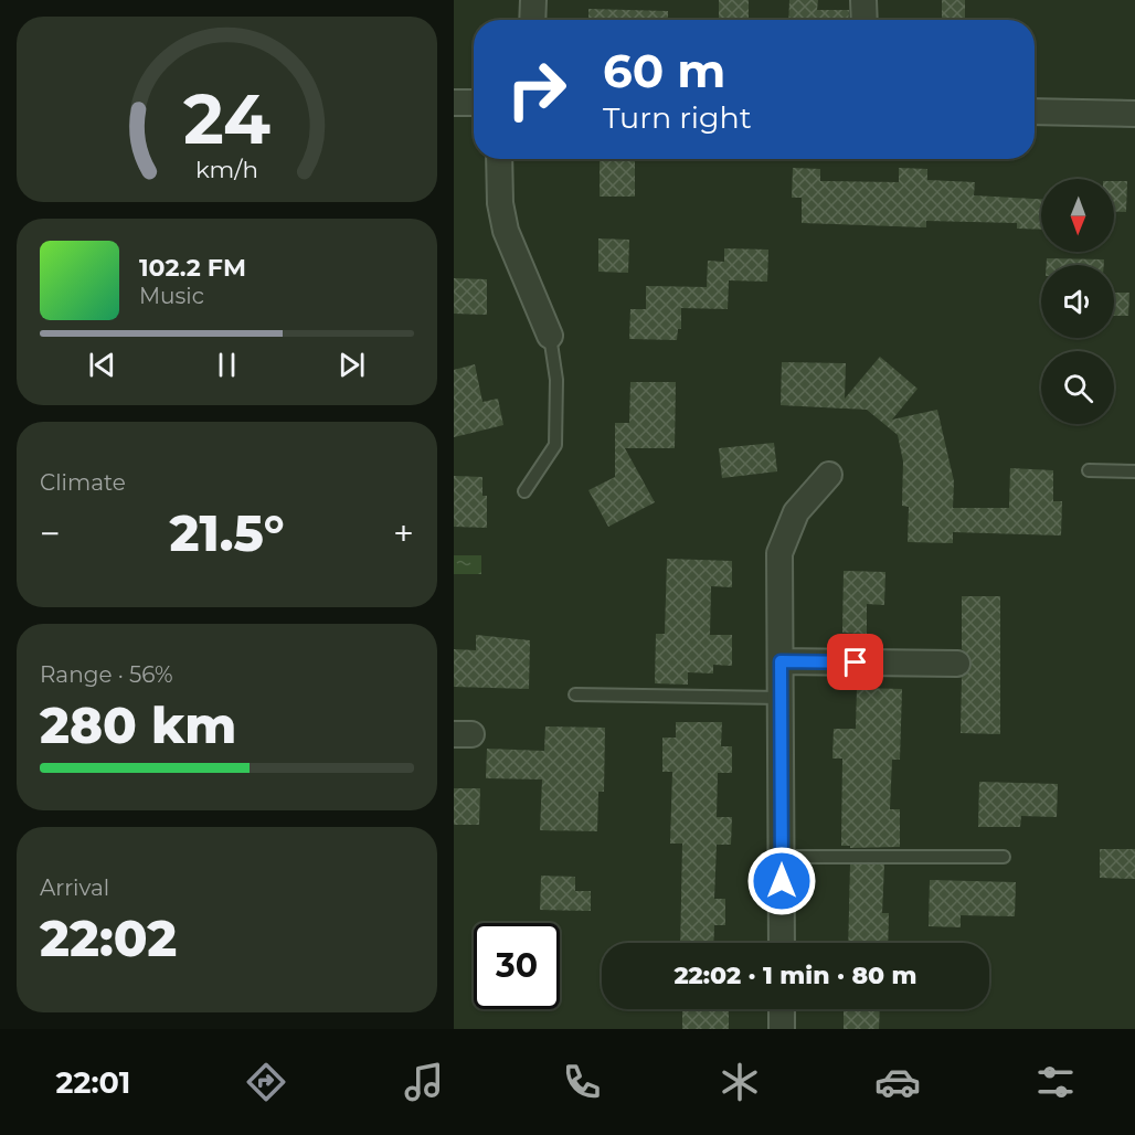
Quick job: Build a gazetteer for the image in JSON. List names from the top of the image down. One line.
{"north":"bottom","page":{"turn":["60 m","Turn right"],"song":["102.2 FM","Music"],"tile":["Climate",["Range · 56%","280 km"],["Arrival","22:02"]],"heat":["−","21.5°","+"],"limit":"30","trip":"22:02 · 1 min · 80 m","tabs":"22:01","gauge":["24","km/h"]}}
